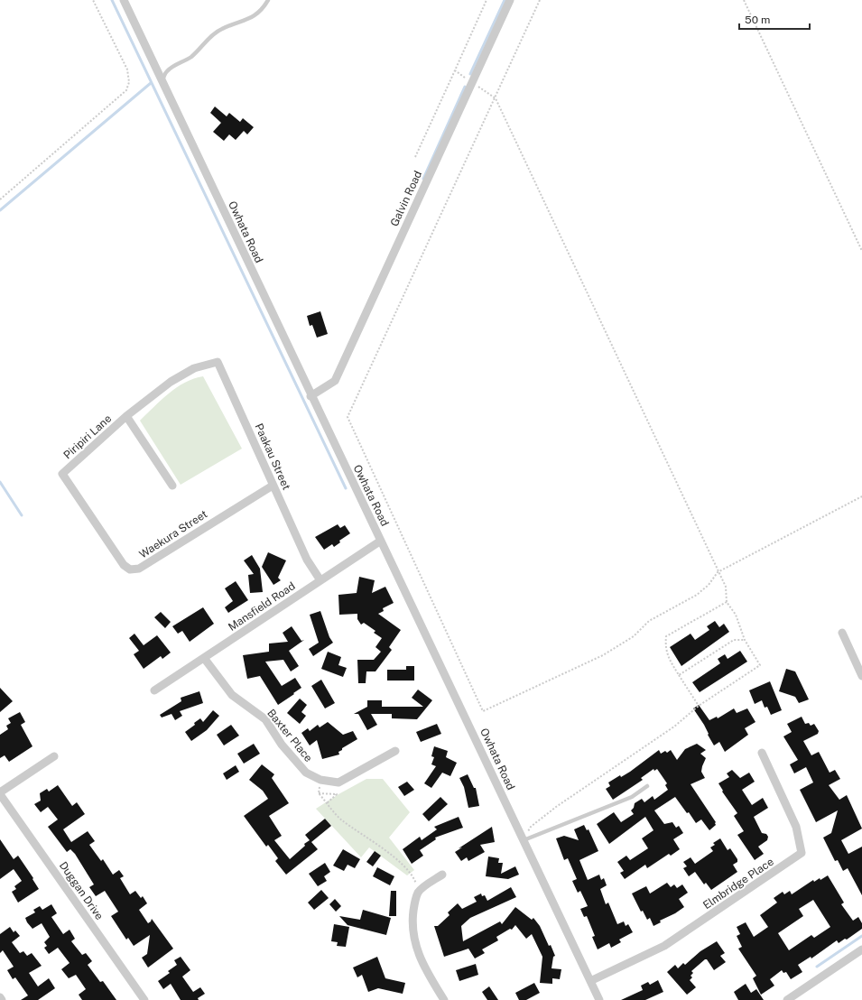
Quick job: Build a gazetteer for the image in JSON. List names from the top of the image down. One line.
{"streets":{"street":["Galvin Road","Owhata Road","Piripiri Lane","Paakau Street","Waekura Street","Mansfield Road","Baxter Place","Elmbridge Place","Duggan Drive"]},"crossings":[["Galvin Road","Owhata Road"],["Owhata Road","Mansfield Road"],["Owhata Road","Elmbridge Place"],["Piripiri Lane","Paakau Street"],["Piripiri Lane","Waekura Street"],["Paakau Street","Waekura Street"],["Paakau Street","Mansfield Road"],["Mansfield Road","Baxter Place"]],"scale_bar":"50 m"}
